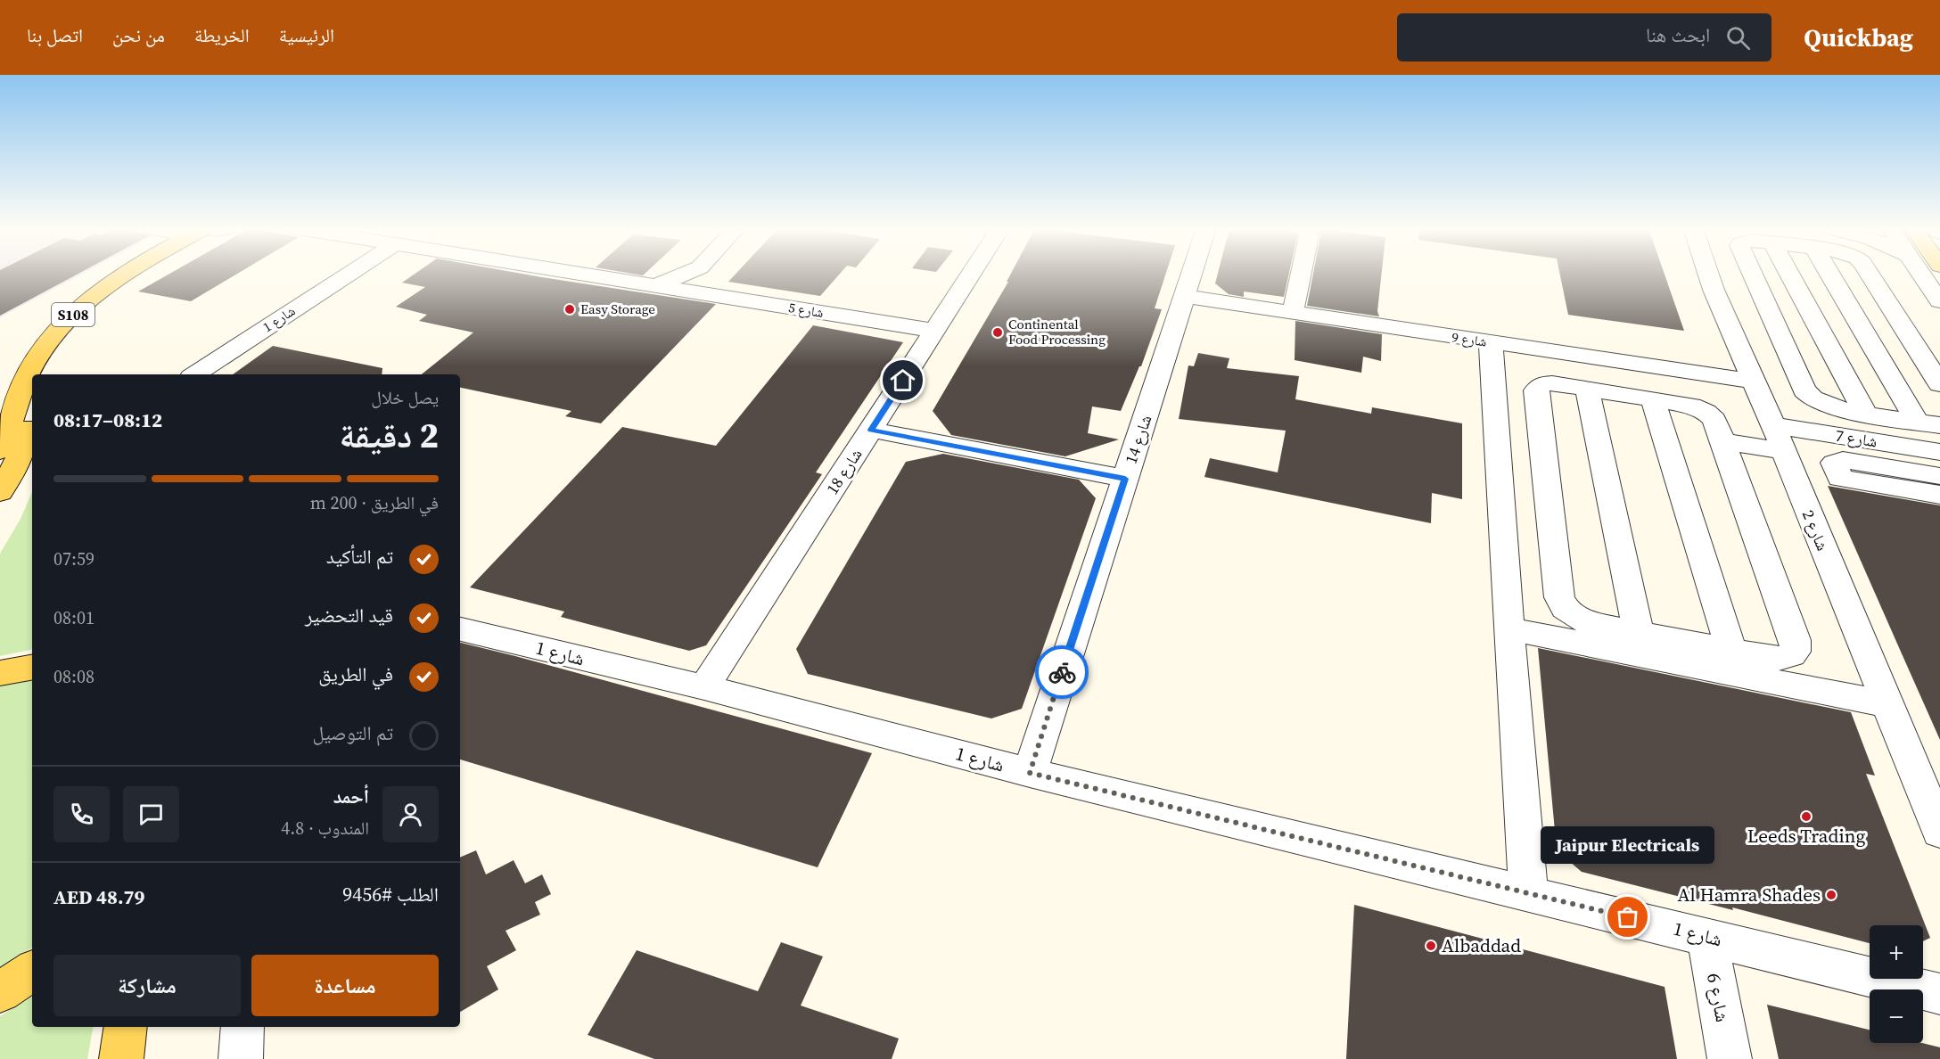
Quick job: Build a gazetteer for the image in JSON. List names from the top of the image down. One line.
{"streets":{"main road":["S108"],"street":["شارع 5","شارع 1","شارع 9","شارع 7","شارع 14","شارع 18","شارع 2","شارع 6"]},"crossings":[["شارع 5","شارع 18"],["شارع 1","شارع 14"],["شارع 1","شارع 18"],["شارع 1","شارع 6"],["شارع 9","شارع 14"],["شارع 9","شارع 2"],["شارع 7","شارع 2"]],"places":["Easy Storage","Continental Food Processing","Leeds Trading","Al Hamra Shades","Jaipur Electricals","Albaddad"],"page":{"header":"Quickbag","search":"ابحث هنا","nav":["الرئيسية","الخريطة","من نحن","اتصل بنا"],"heading":["2 دقيقة","يصل خلال","08:12–08:17"],"panel":["أحمد","المندوب · 4.8","الطلب #9456","AED 48.79"],"bar":"في الطريق · 200 m","list":[["تم التأكيد","07:59"],["قيد التحضير","08:01"],["في الطريق","08:08"],"تم التوصيل"],"bubble":"Jaipur Electricals","map_buttons":["+","−"],"buttons":["مساعدة","مشاركة"]}}
